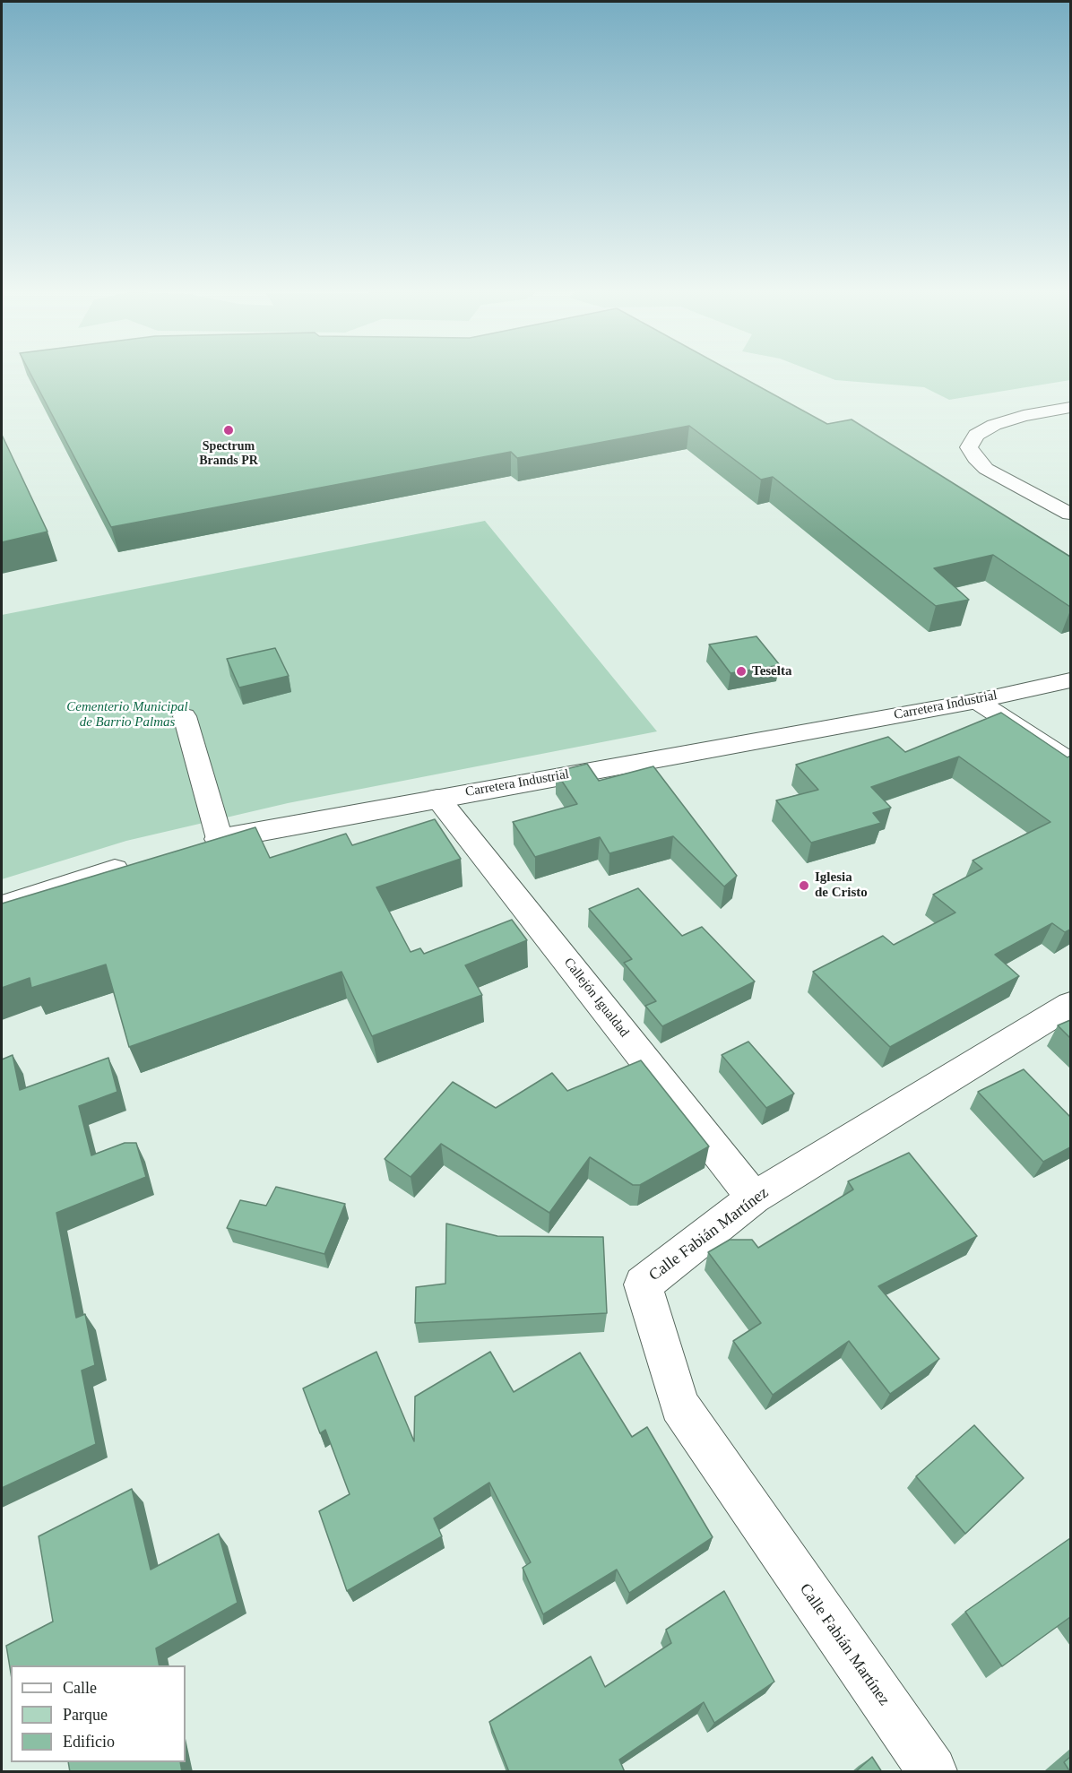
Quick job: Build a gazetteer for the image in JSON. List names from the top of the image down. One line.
{"streets":{"street":["Carretera Industrial","Callejón Igualdad","Calle Fabián Martínez"]},"crossings":[["Carretera Industrial","Callejón Igualdad"],["Callejón Igualdad","Calle Fabián Martínez"]],"parks":["Cementerio Municipal de Barrio Palmas"],"places":["Spectrum Brands PR","Teselta","Iglesia de Cristo"],"legend":["Calle","Parque","Edificio"]}
